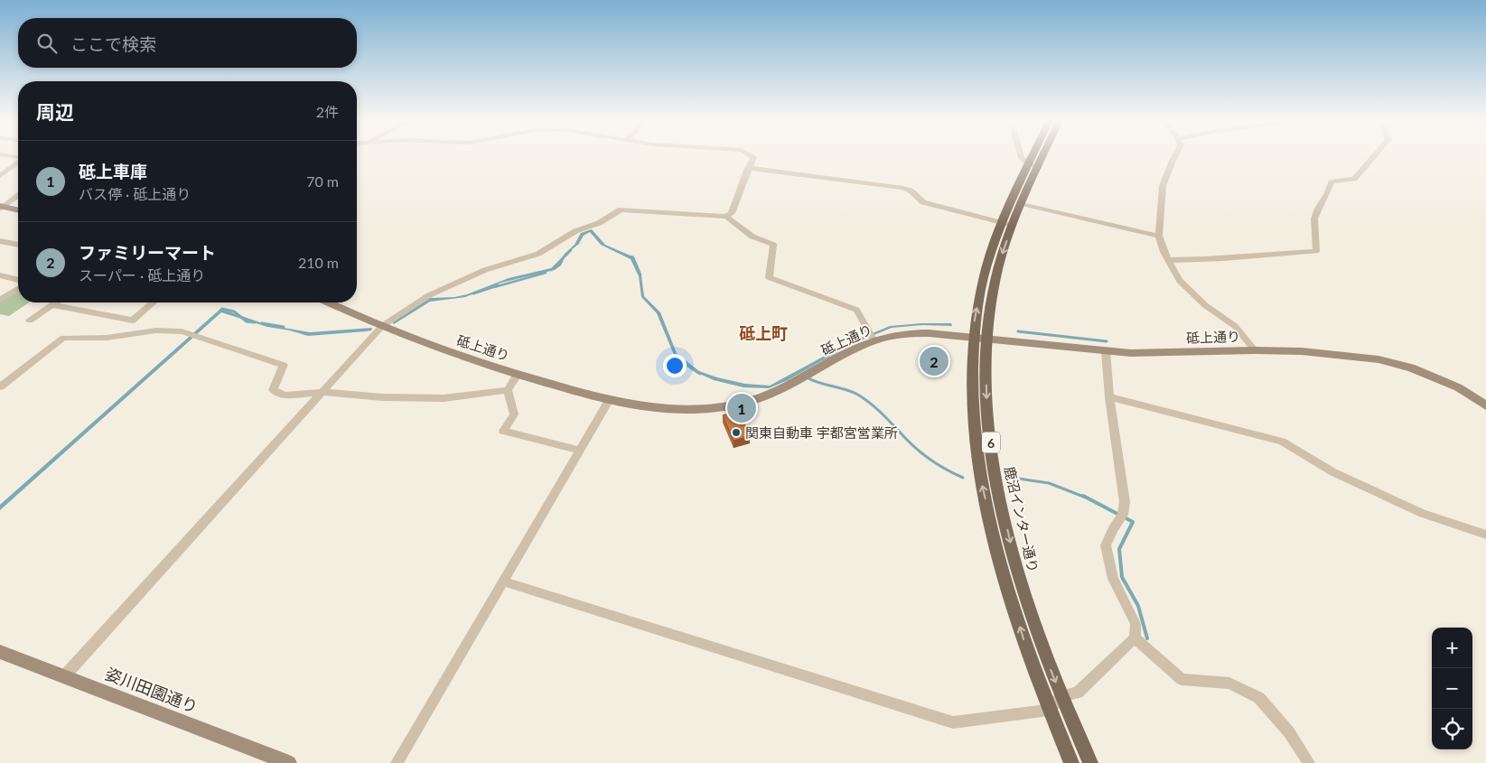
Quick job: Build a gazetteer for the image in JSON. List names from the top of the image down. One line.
{"streets":{"main road":["6","鹿沼インター通り"],"street":["砥上通り","姿川田園通り"]},"crossings":[["砥上通り","鹿沼インター通り"]],"districts":["砥上町"],"places":["関東自動車 宇都宮営業所"],"page":{"search":"ここで検索","heading":["周辺","2件"],"list":[{"mark":"1","name":"砥上車庫","note":"バス停 · 砥上通り","value":"70 m"},{"mark":"2","name":"ファミリーマート","note":"スーパー · 砥上通り","value":"210 m"}],"pins":["2","1"],"map_buttons":["+","−"]}}
